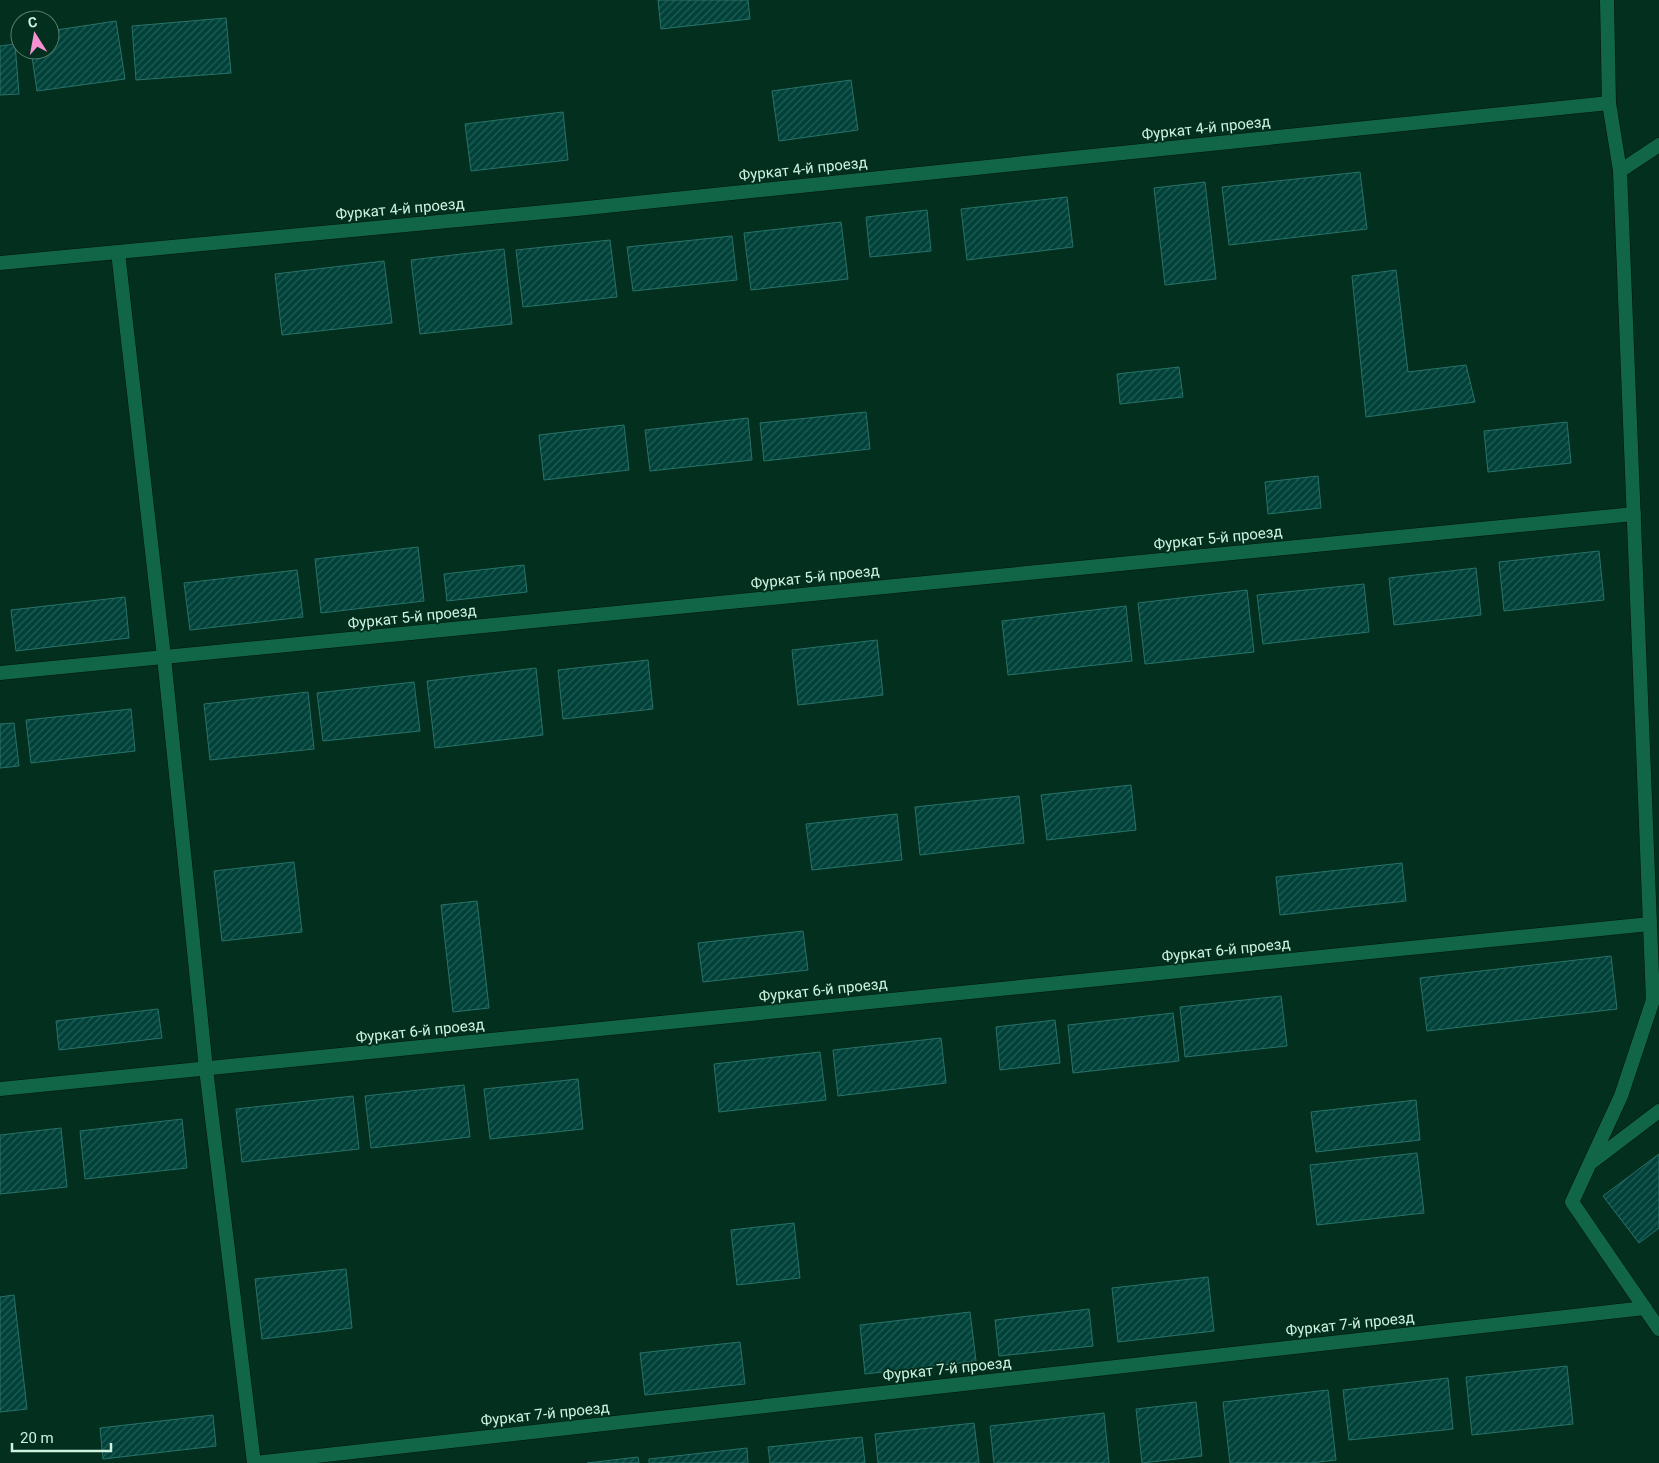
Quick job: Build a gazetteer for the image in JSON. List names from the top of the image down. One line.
{"streets":{"street":["Фуркат 4-й проезд","Фуркат 5-й проезд","Фуркат 6-й проезд","Фуркат 7-й проезд"]},"scale_bar":"20 m","north":"top"}
